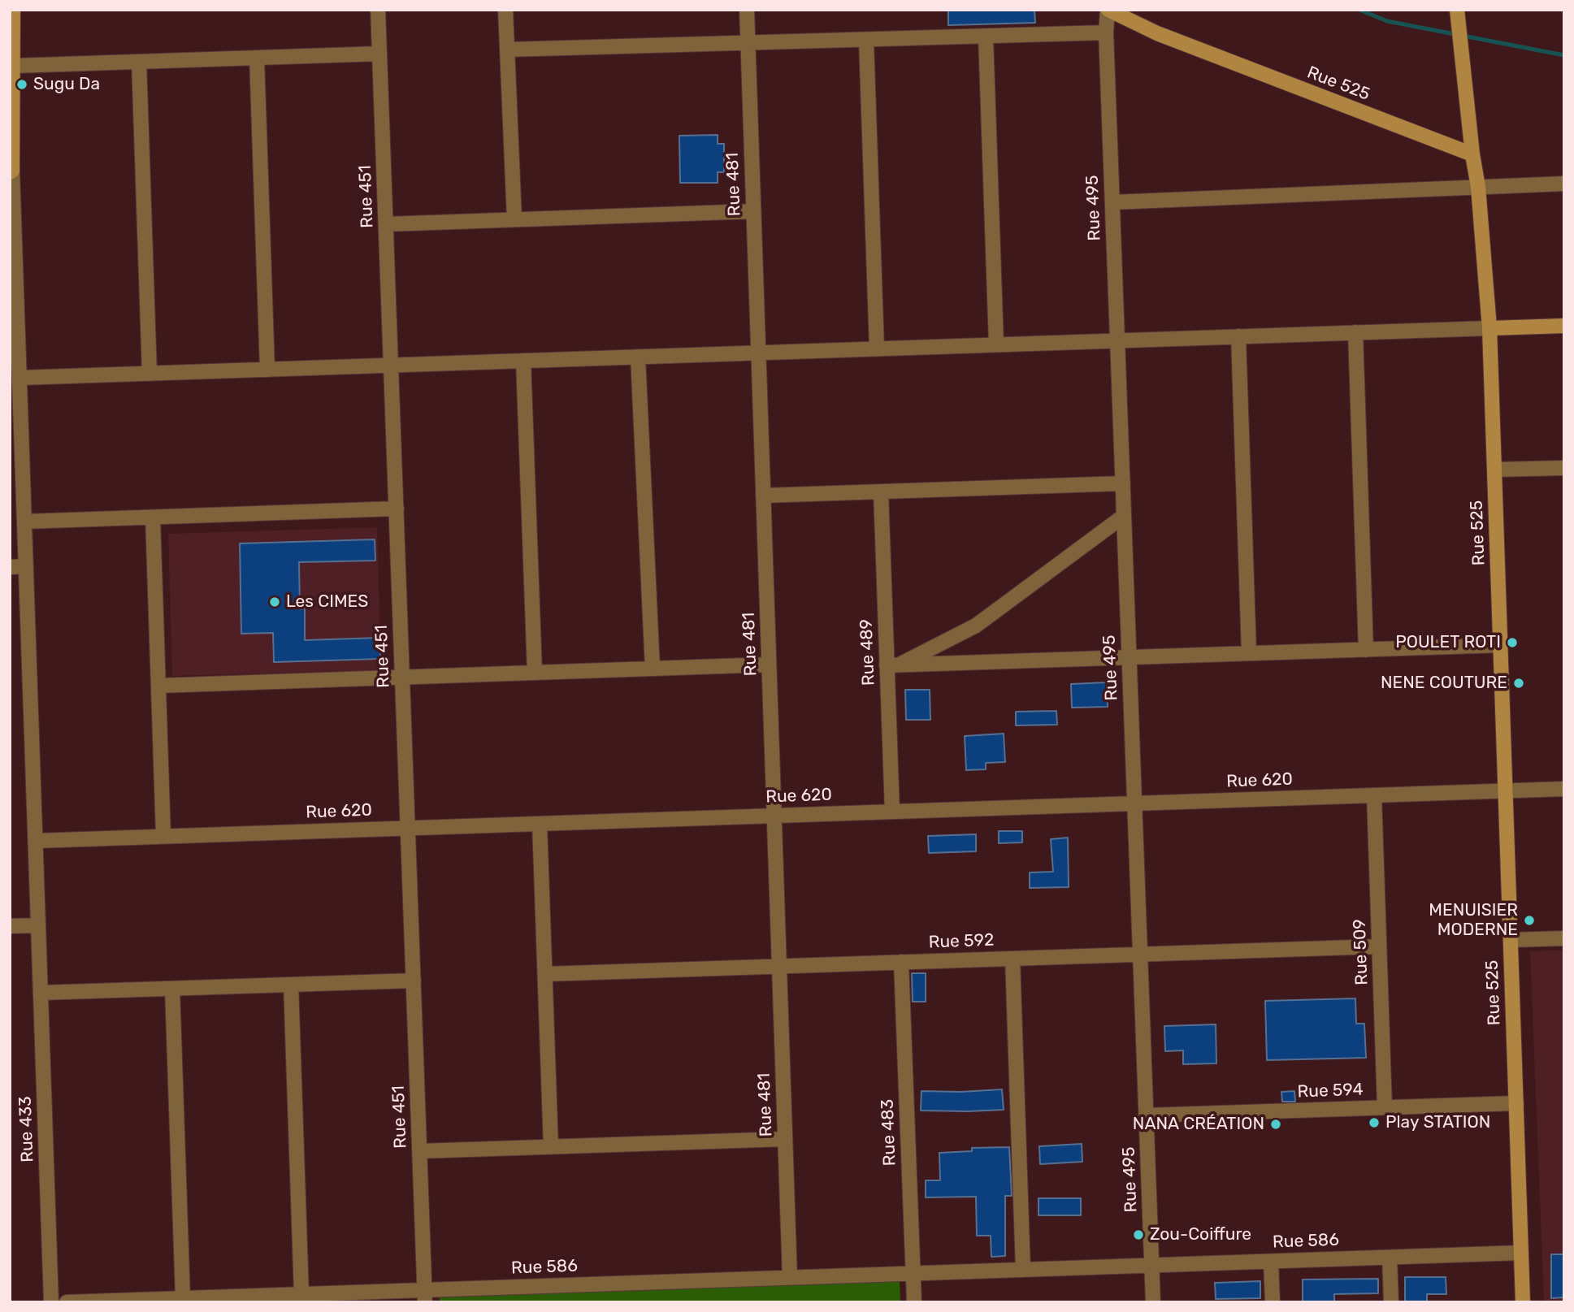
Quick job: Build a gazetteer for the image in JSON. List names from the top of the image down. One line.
{"streets":{"street":["Rue 525","Rue 481","Rue 451","Rue 495","Rue 489","Rue 620","Rue 592","Rue 509","Rue 594","Rue 433","Rue 483","Rue 586"]},"crossings":[["Rue 525","Rue 495"],["Rue 525","Rue 620"],["Rue 525","Rue 594"],["Rue 525","Rue 586"],["Rue 481","Rue 620"],["Rue 481","Rue 592"],["Rue 481","Rue 586"],["Rue 451","Rue 620"],["Rue 451","Rue 586"],["Rue 495","Rue 620"],["Rue 495","Rue 592"],["Rue 495","Rue 594"],["Rue 495","Rue 586"],["Rue 489","Rue 620"],["Rue 620","Rue 509"],["Rue 620","Rue 433"],["Rue 592","Rue 509"],["Rue 592","Rue 483"],["Rue 509","Rue 594"],["Rue 483","Rue 586"]],"places":["Sugu Da","Les CIMES","POULET ROTI","NENE COUTURE","MENUISIER MODERNE","Play STATION","NANA CRÉATION","Zou-Coiffure"]}
